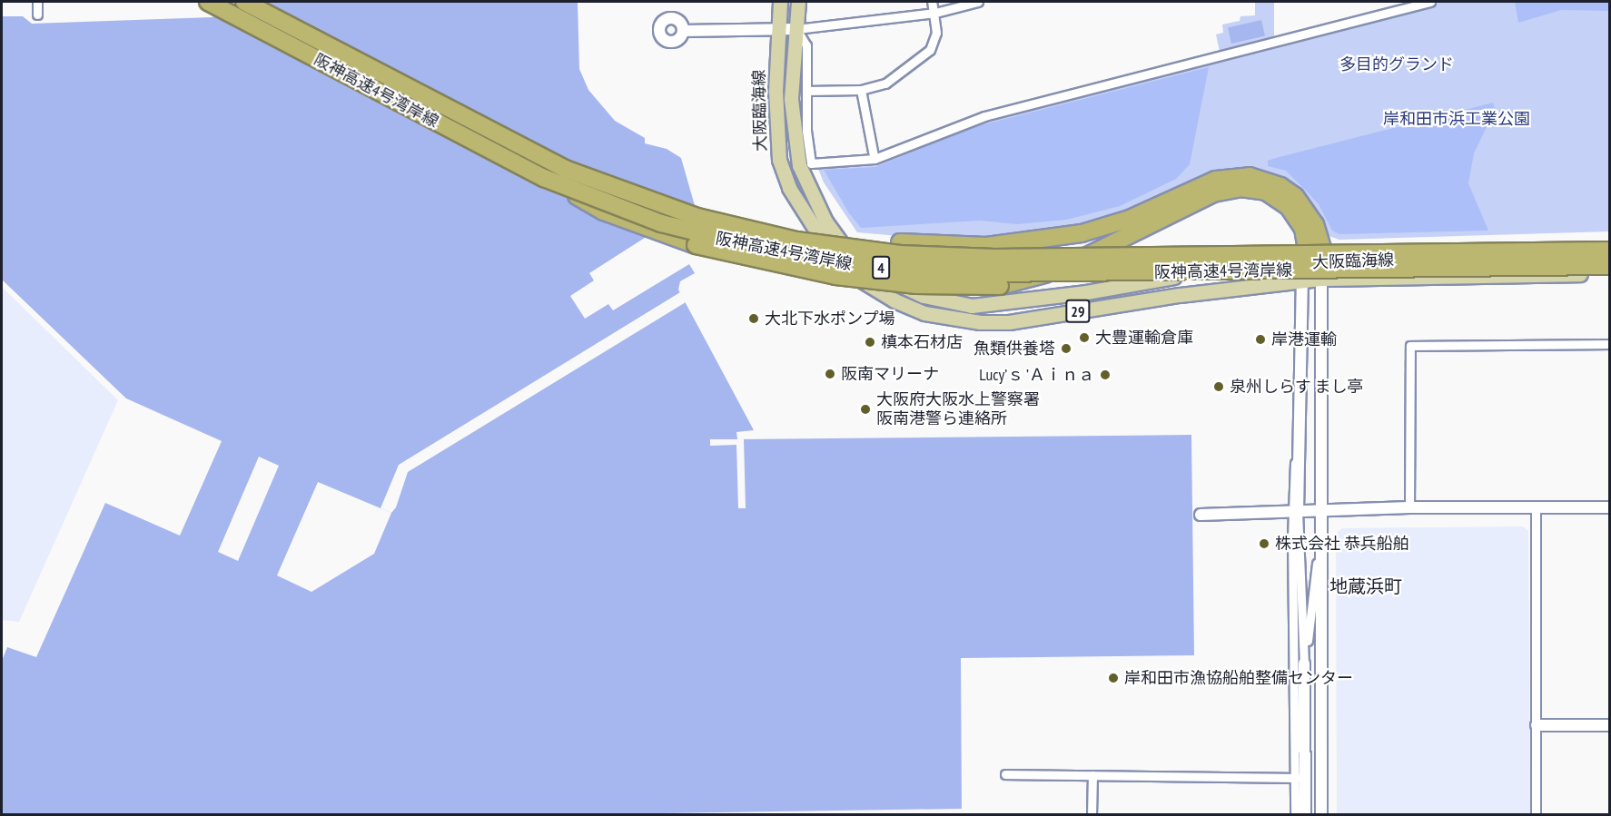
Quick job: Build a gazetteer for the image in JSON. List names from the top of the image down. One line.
{"streets":{"highway":["阪神高速4号湾岸線","4"],"main road":["大阪臨海線","29"]},"crossings":[["阪神高速4号湾岸線","4"],["大阪臨海線","4"]],"districts":["地蔵浜町"],"parks":["多目的グランド","岸和田市浜工業公園"],"places":["大北下水ポンプ場","大豊運輸倉庫","岸港運輸","槙本石材店","魚類供養塔","阪南マリーナ","Lucy’ｓ ’Ａｉｎａ","泉州しらす まし亭","大阪府大阪水上警察署 阪南港警ら連絡所","株式会社 恭兵船舶","岸和田市漁協船舶整備センター"]}
